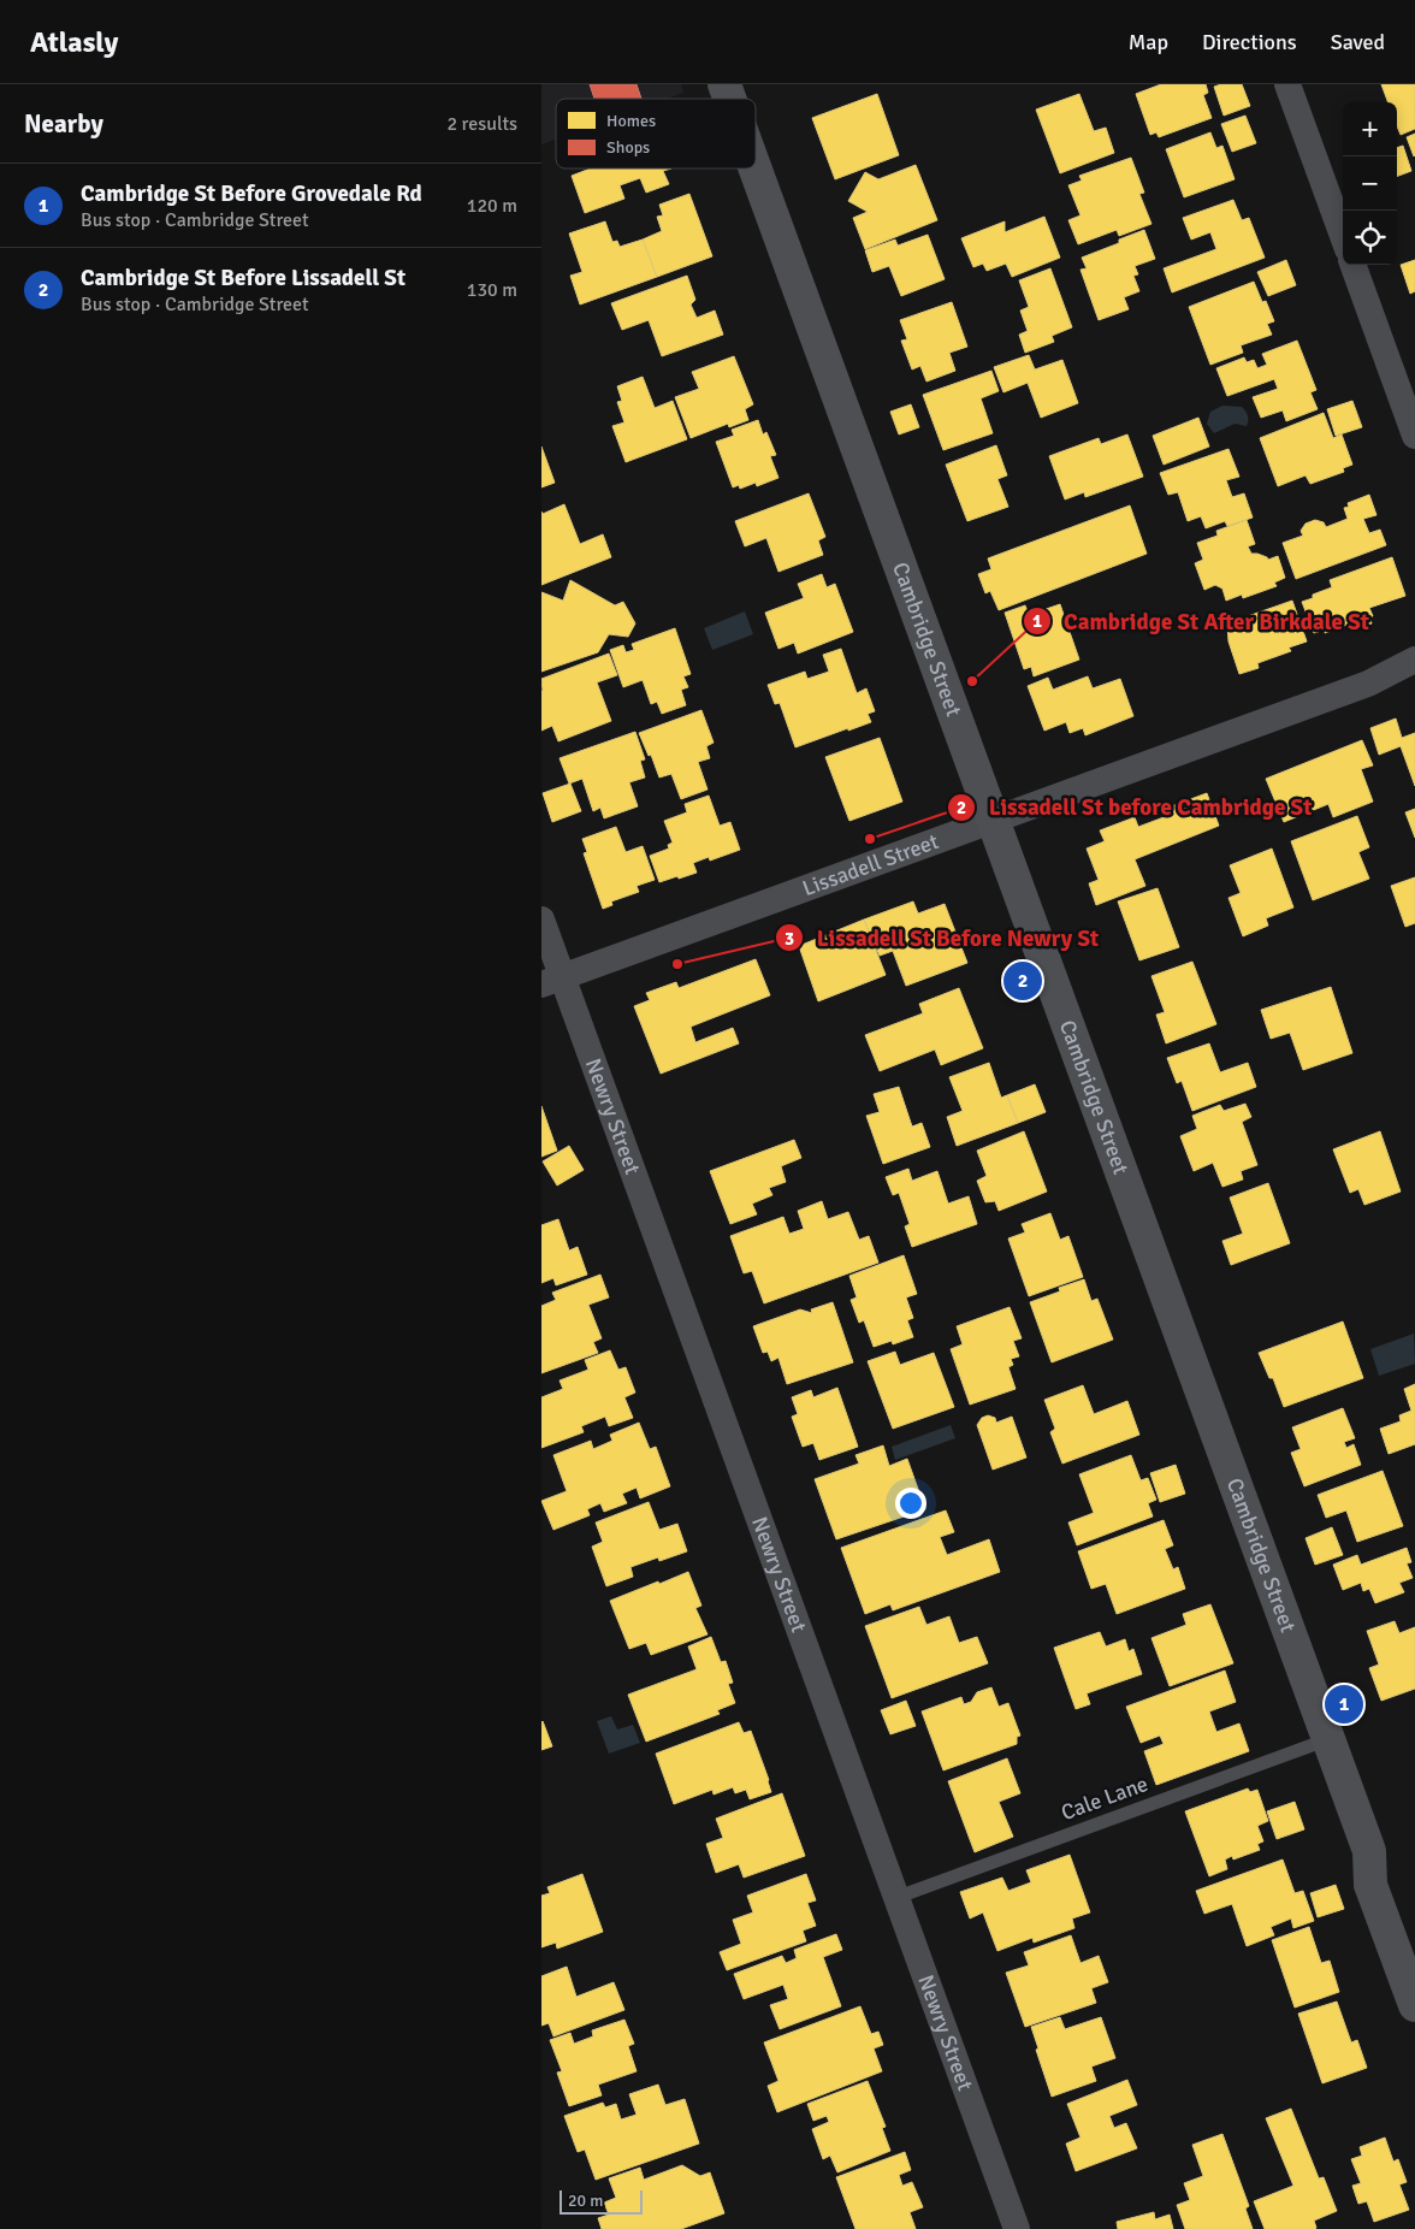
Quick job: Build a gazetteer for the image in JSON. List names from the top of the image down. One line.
{"streets":{"main road":["Cambridge Street"],"street":["Lissadell Street","Newry Street"],"lane":["Cale Lane"]},"crossings":[["Cambridge Street","Lissadell Street"],["Cambridge Street","Cale Lane"],["Lissadell Street","Newry Street"],["Newry Street","Cale Lane"]],"places":["Cambridge St After Birkdale St","Lissadell St before Cambridge St","Lissadell St Before Newry St"],"legend":["Homes","Shops"],"scale_bar":"20 m","page":{"header":"Atlasly","nav":["Map","Directions","Saved"],"heading":["Nearby","2 results"],"map_buttons":["+","−"],"list":[{"mark":"1","name":"Cambridge St Before Grovedale Rd","note":"Bus stop · Cambridge Street","value":"120 m"},{"mark":"2","name":"Cambridge St Before Lissadell St","note":"Bus stop · Cambridge Street","value":"130 m"}],"pins":["2","1"],"scale":"20 m"}}
